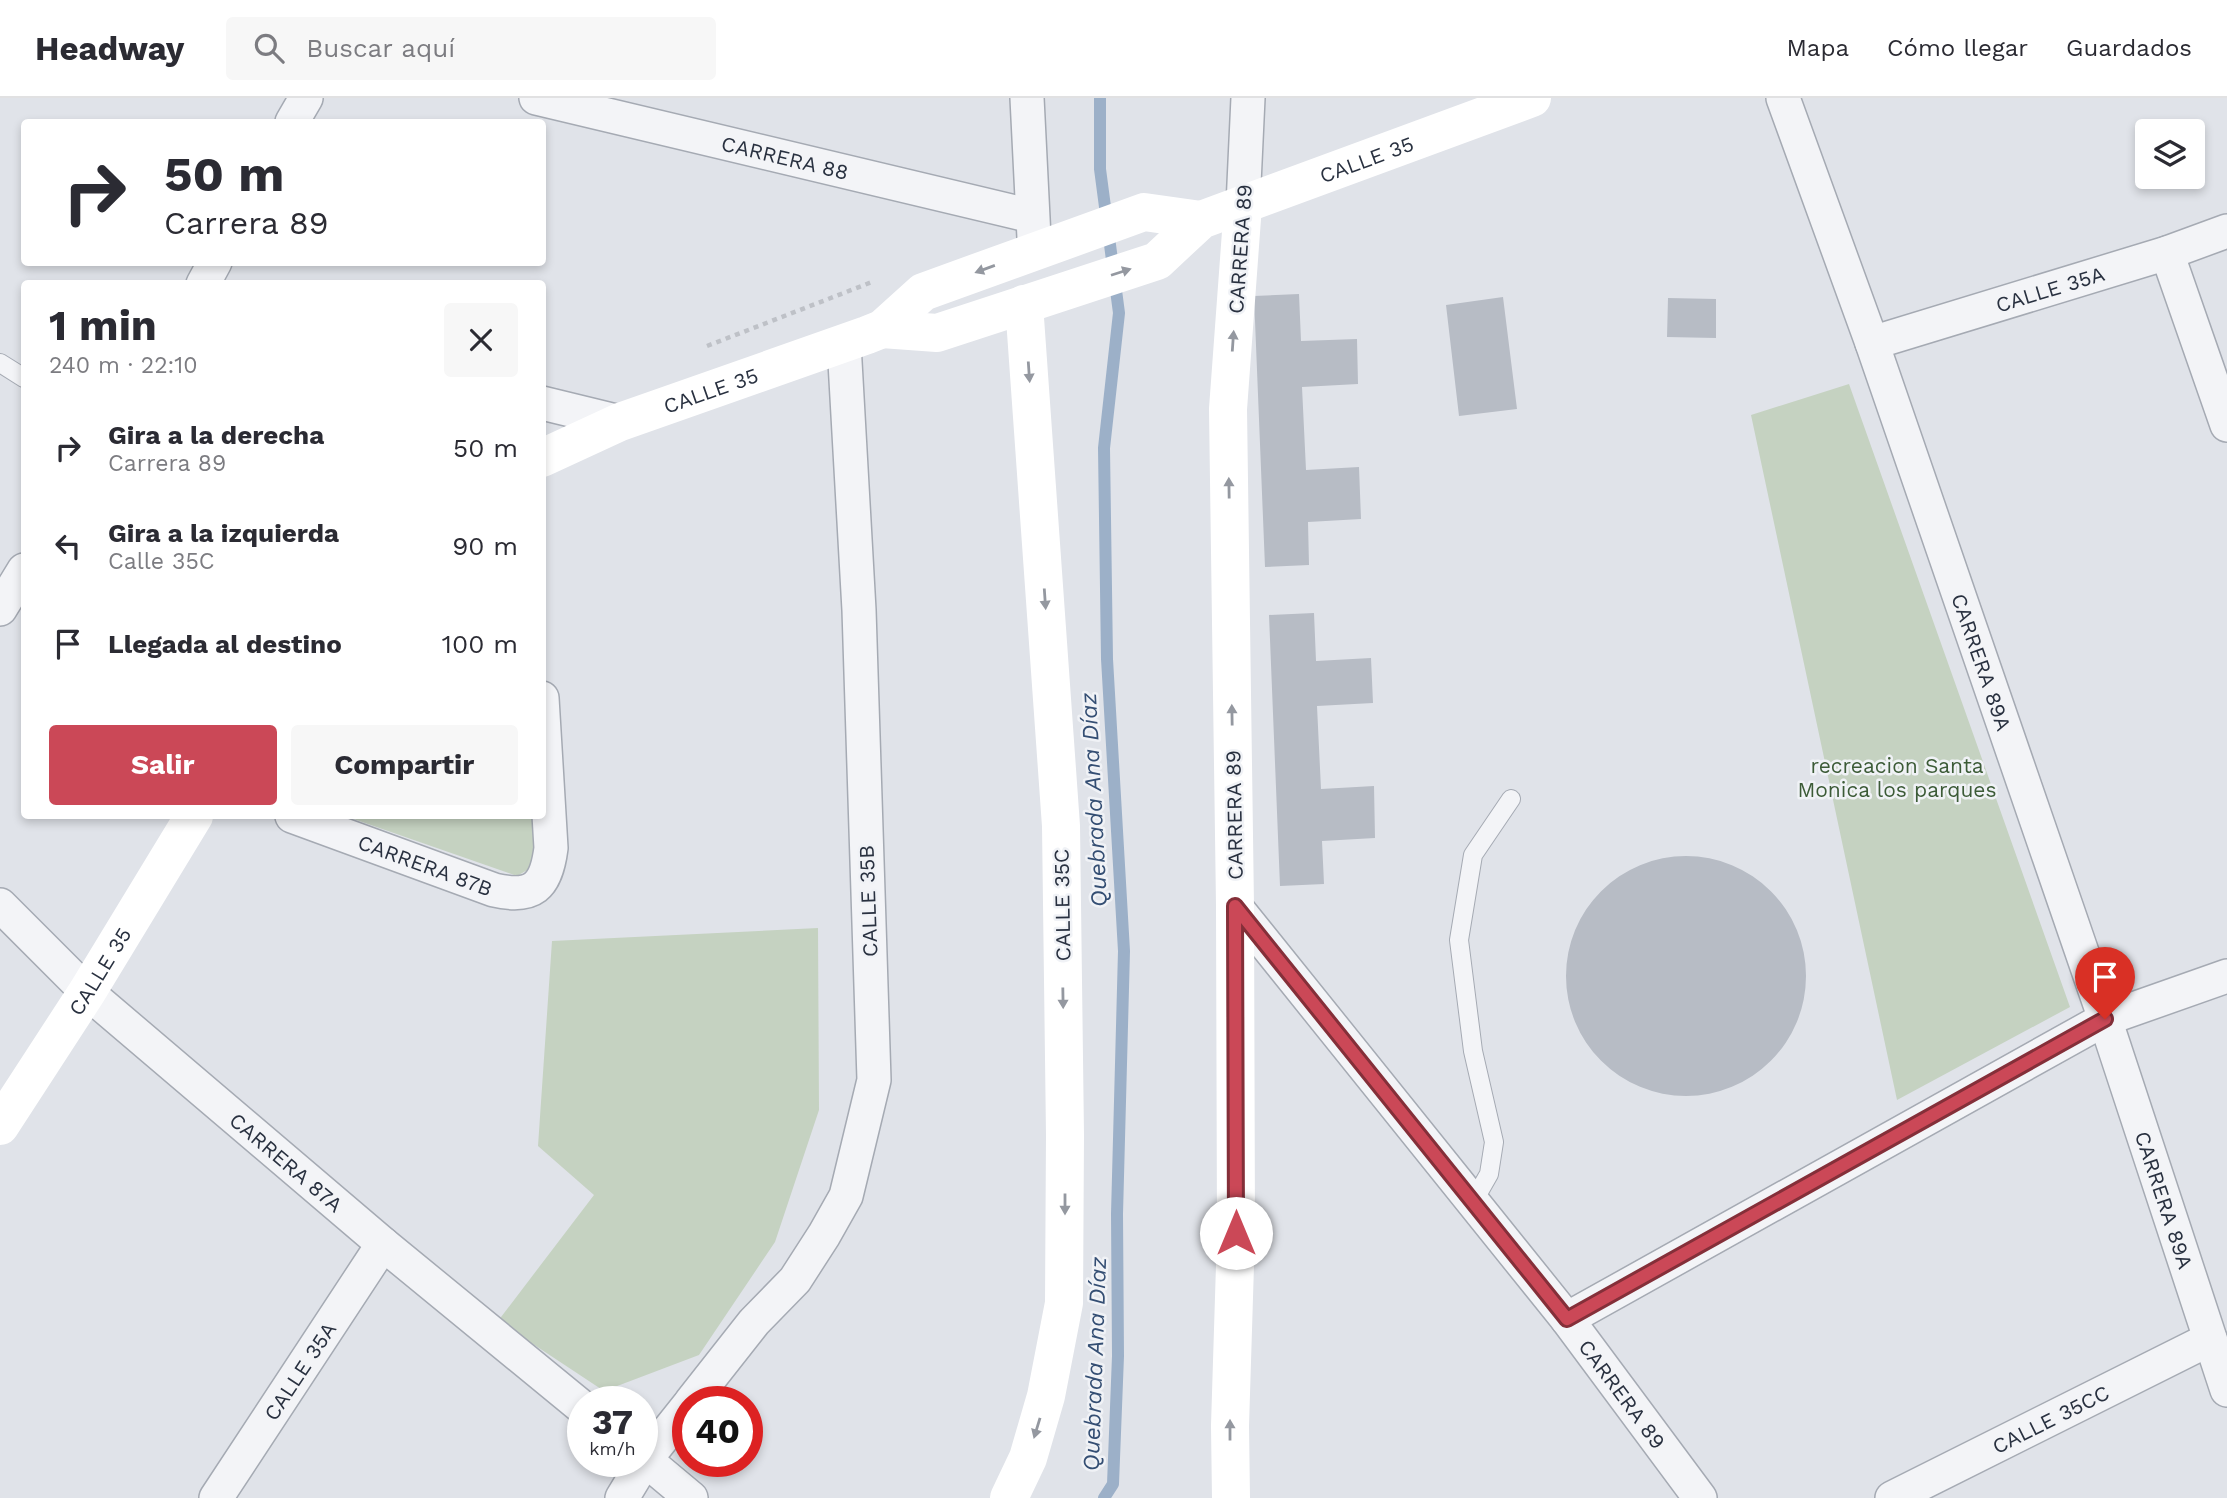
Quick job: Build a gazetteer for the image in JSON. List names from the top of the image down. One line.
{"streets":{"street":["CARRERA 88","CALLE 35","CARRERA 89","CALLE 35A","CARRERA 89A","CARRERA 87B","CALLE 35B","CALLE 35C","CARRERA 87A","CALLE 35CC"]},"crossings":[["CARRERA 88","CALLE 35"],["CALLE 35","CARRERA 89"],["CALLE 35","CALLE 35B"],["CALLE 35","CALLE 35C"],["CALLE 35","CARRERA 87A"],["CALLE 35A","CARRERA 89A"],["CALLE 35A","CARRERA 87A"],["CARRERA 89A","CALLE 35CC"]],"one_way":["CARRERA 89"],"water":["Quebrada Ana Díaz"],"parks":["recreacion Santa Monica los parques"],"page":{"header":"Headway","search":"Buscar aquí","nav":["Mapa","Cómo llegar","Guardados"],"turn":["50 m","Carrera 89"],"heading":["1 min","240 m · 22:10"],"list":[{"name":"Gira a la derecha","note":"Carrera 89","value":"50 m"},{"name":"Gira a la izquierda","note":"Calle 35C","value":"90 m"},{"name":"Llegada al destino","value":"100 m"}],"buttons":["Salir","Compartir"],"speed":"37 km/h","limit":"40"}}
